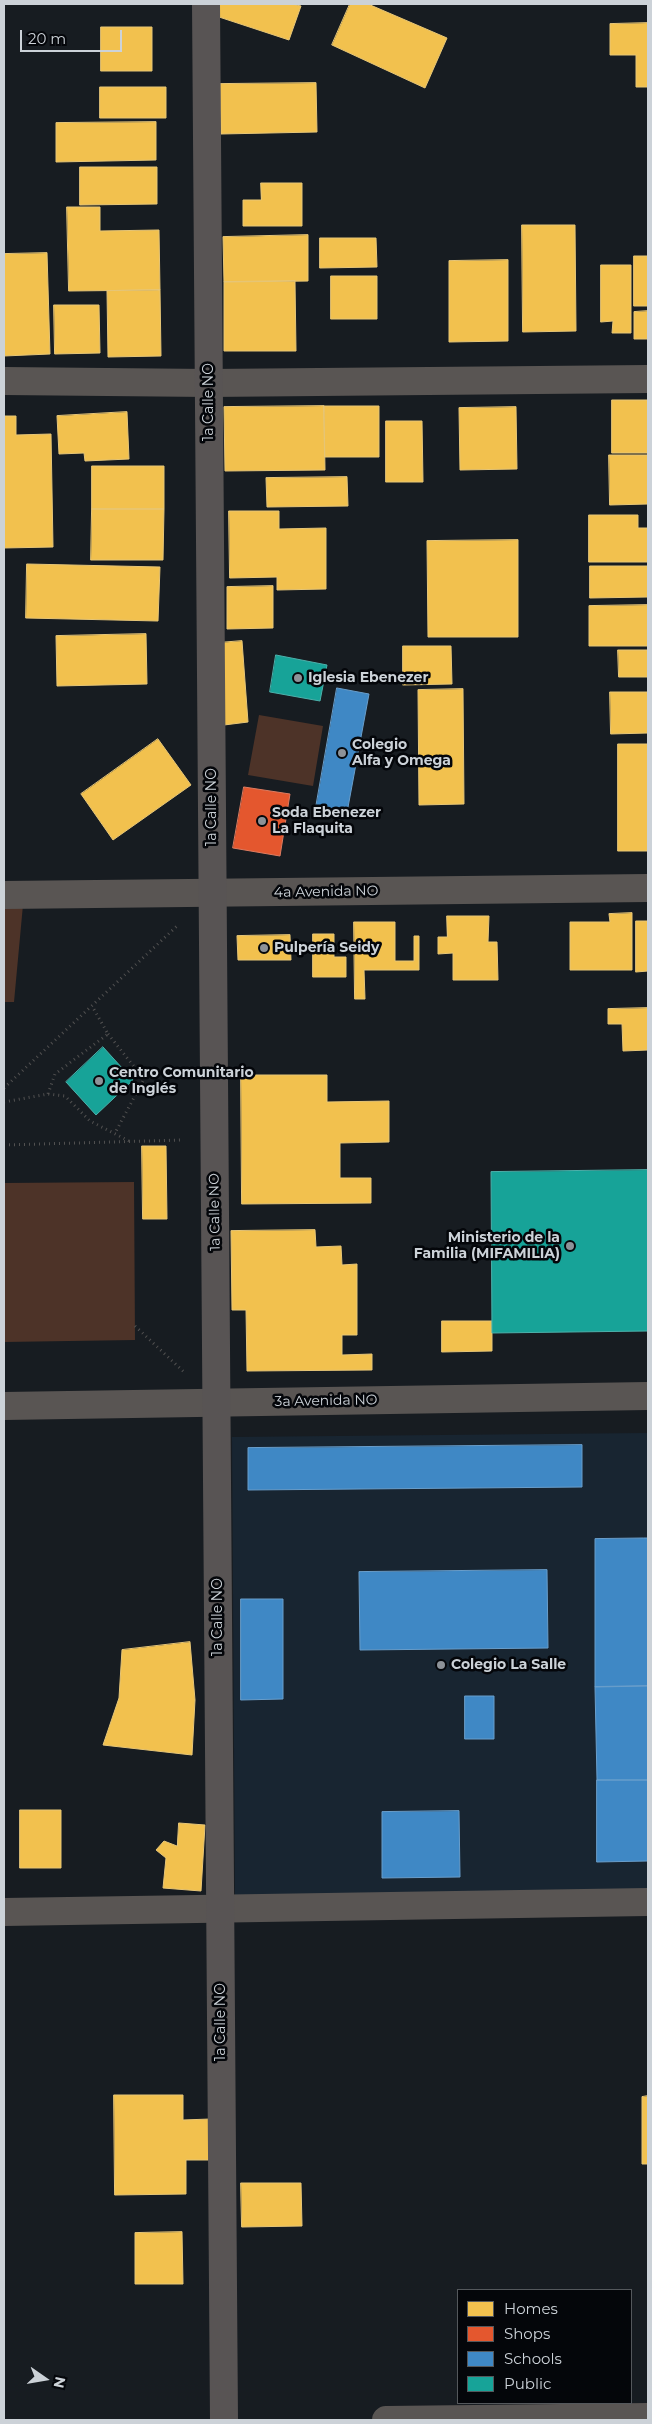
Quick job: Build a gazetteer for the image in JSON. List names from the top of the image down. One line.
{"streets":{"highway":["1a Calle NO"],"street":["4a Avenida NO","3a Avenida NO"]},"crossings":[["1a Calle NO","4a Avenida NO"],["1a Calle NO","3a Avenida NO"]],"places":["Iglesia Ebenezer","Colegio Alfa y Omega","Soda Ebenezer La Flaquita","Pulpería Seidy","Centro Comunitario de Inglés","Ministerio de la Familia (MIFAMILIA)","Colegio La Salle"],"legend":["Homes","Shops","Schools","Public"],"scale_bar":"20 m","north":"right"}
